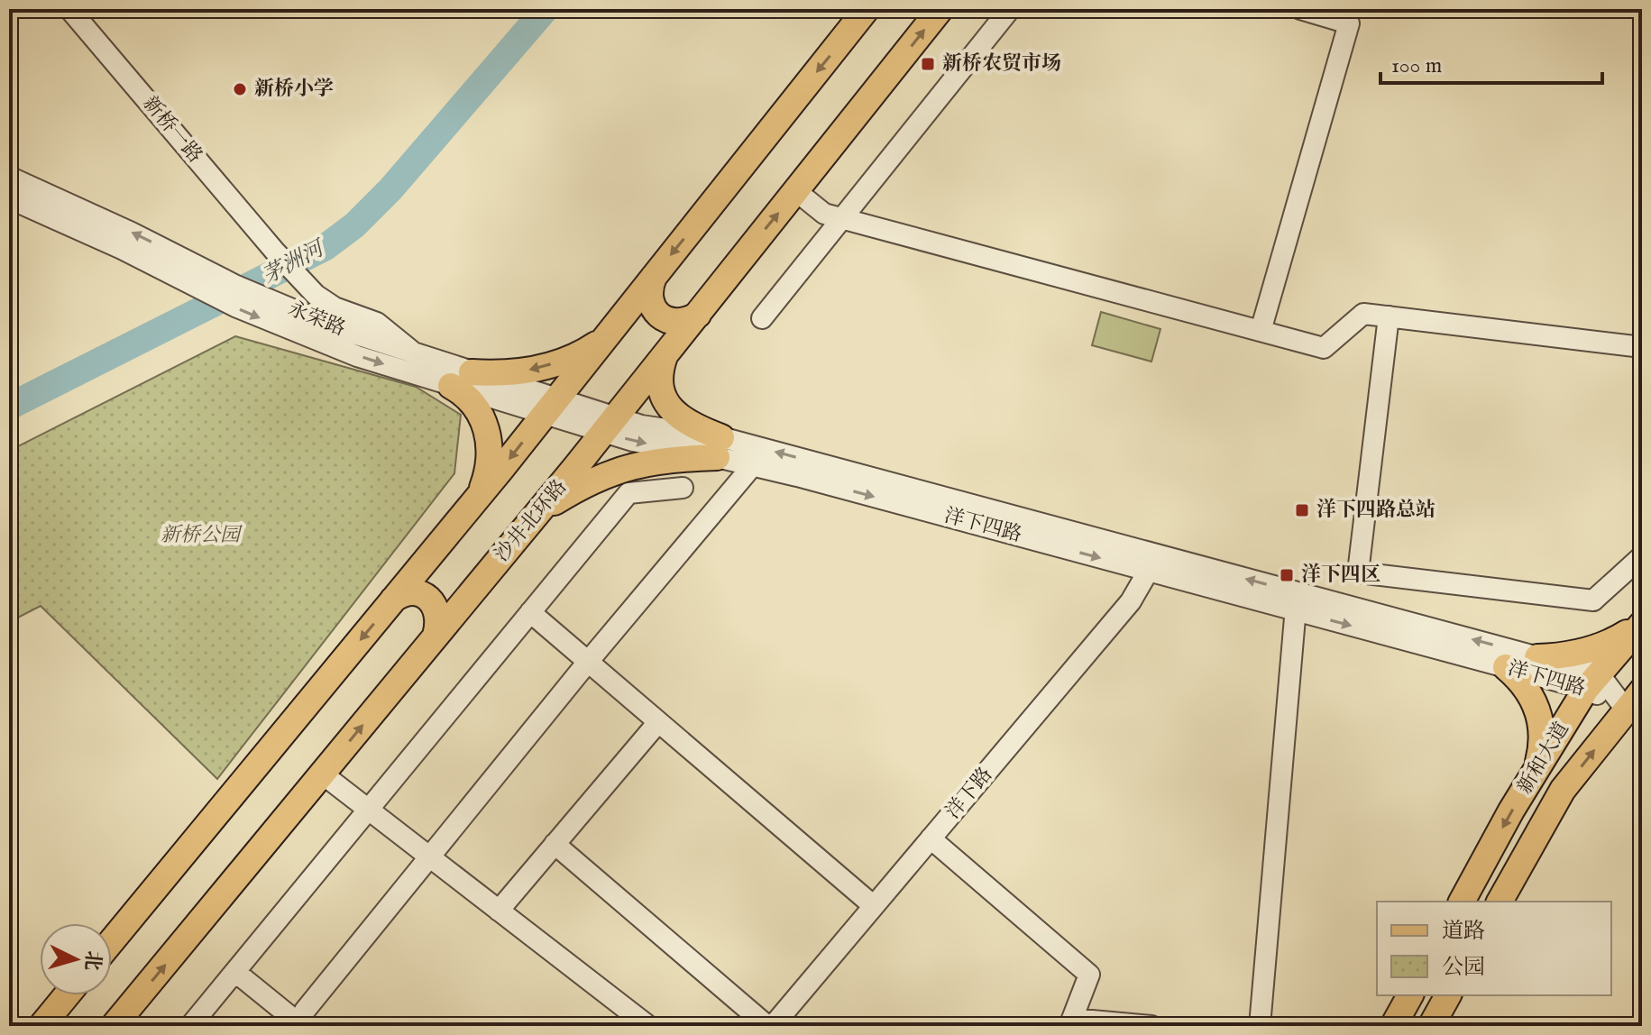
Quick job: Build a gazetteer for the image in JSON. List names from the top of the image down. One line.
{"streets":{"main road":["沙井北环路","新和大道"],"street":["新桥一路","永荣路","洋下四路","洋下路"]},"crossings":[["新桥一路","永荣路"],["永荣路","洋下四路"],["沙井北环路","洋下四路"],["洋下四路","新和大道"],["洋下四路","洋下路"]],"water":["茅洲河"],"parks":["新桥公园"],"places":{"transit":["新桥农贸市场","洋下四路总站","洋下四区"],"other":["新桥小学"]},"legend":["道路","公园"],"scale_bar":"100 m","north":"right"}
